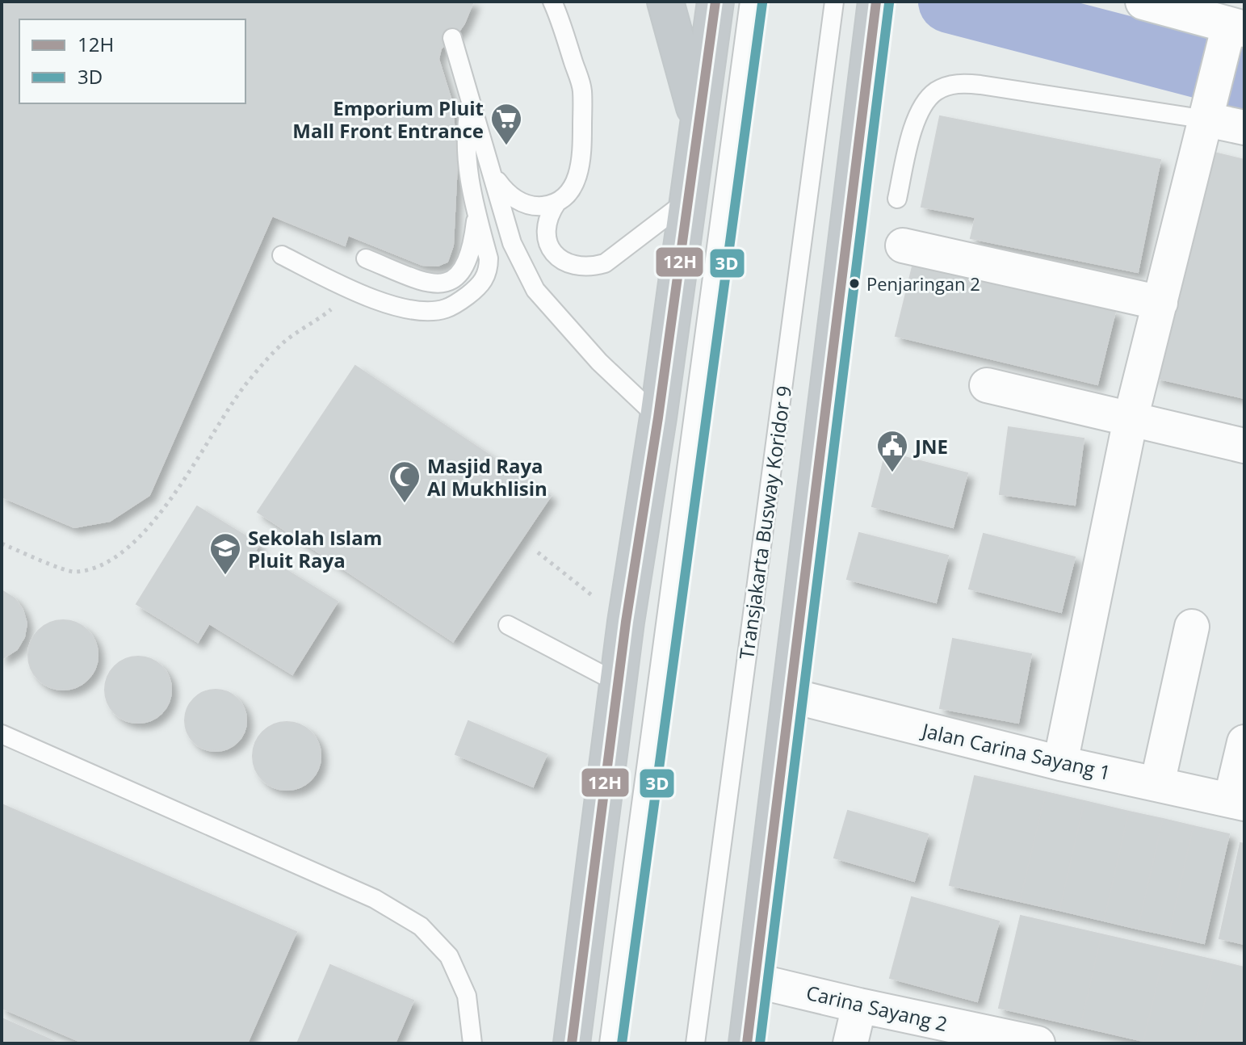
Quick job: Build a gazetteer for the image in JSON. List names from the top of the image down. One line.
{"streets":{"street":["Jalan Carina Sayang 1","Carina Sayang 2"],"lane":["Transjakarta Busway Koridor 9"]},"places":{"supermarket":["Emporium Pluit Mall Front Entrance"],"other":["Penjaringan 2"],"public building":["JNE"],"mosque":["Masjid Raya Al Mukhlisin"],"school or university":["Sekolah Islam Pluit Raya"]},"lines":["transit line 12H","transit line 3D"],"legend":["12H","3D"]}
